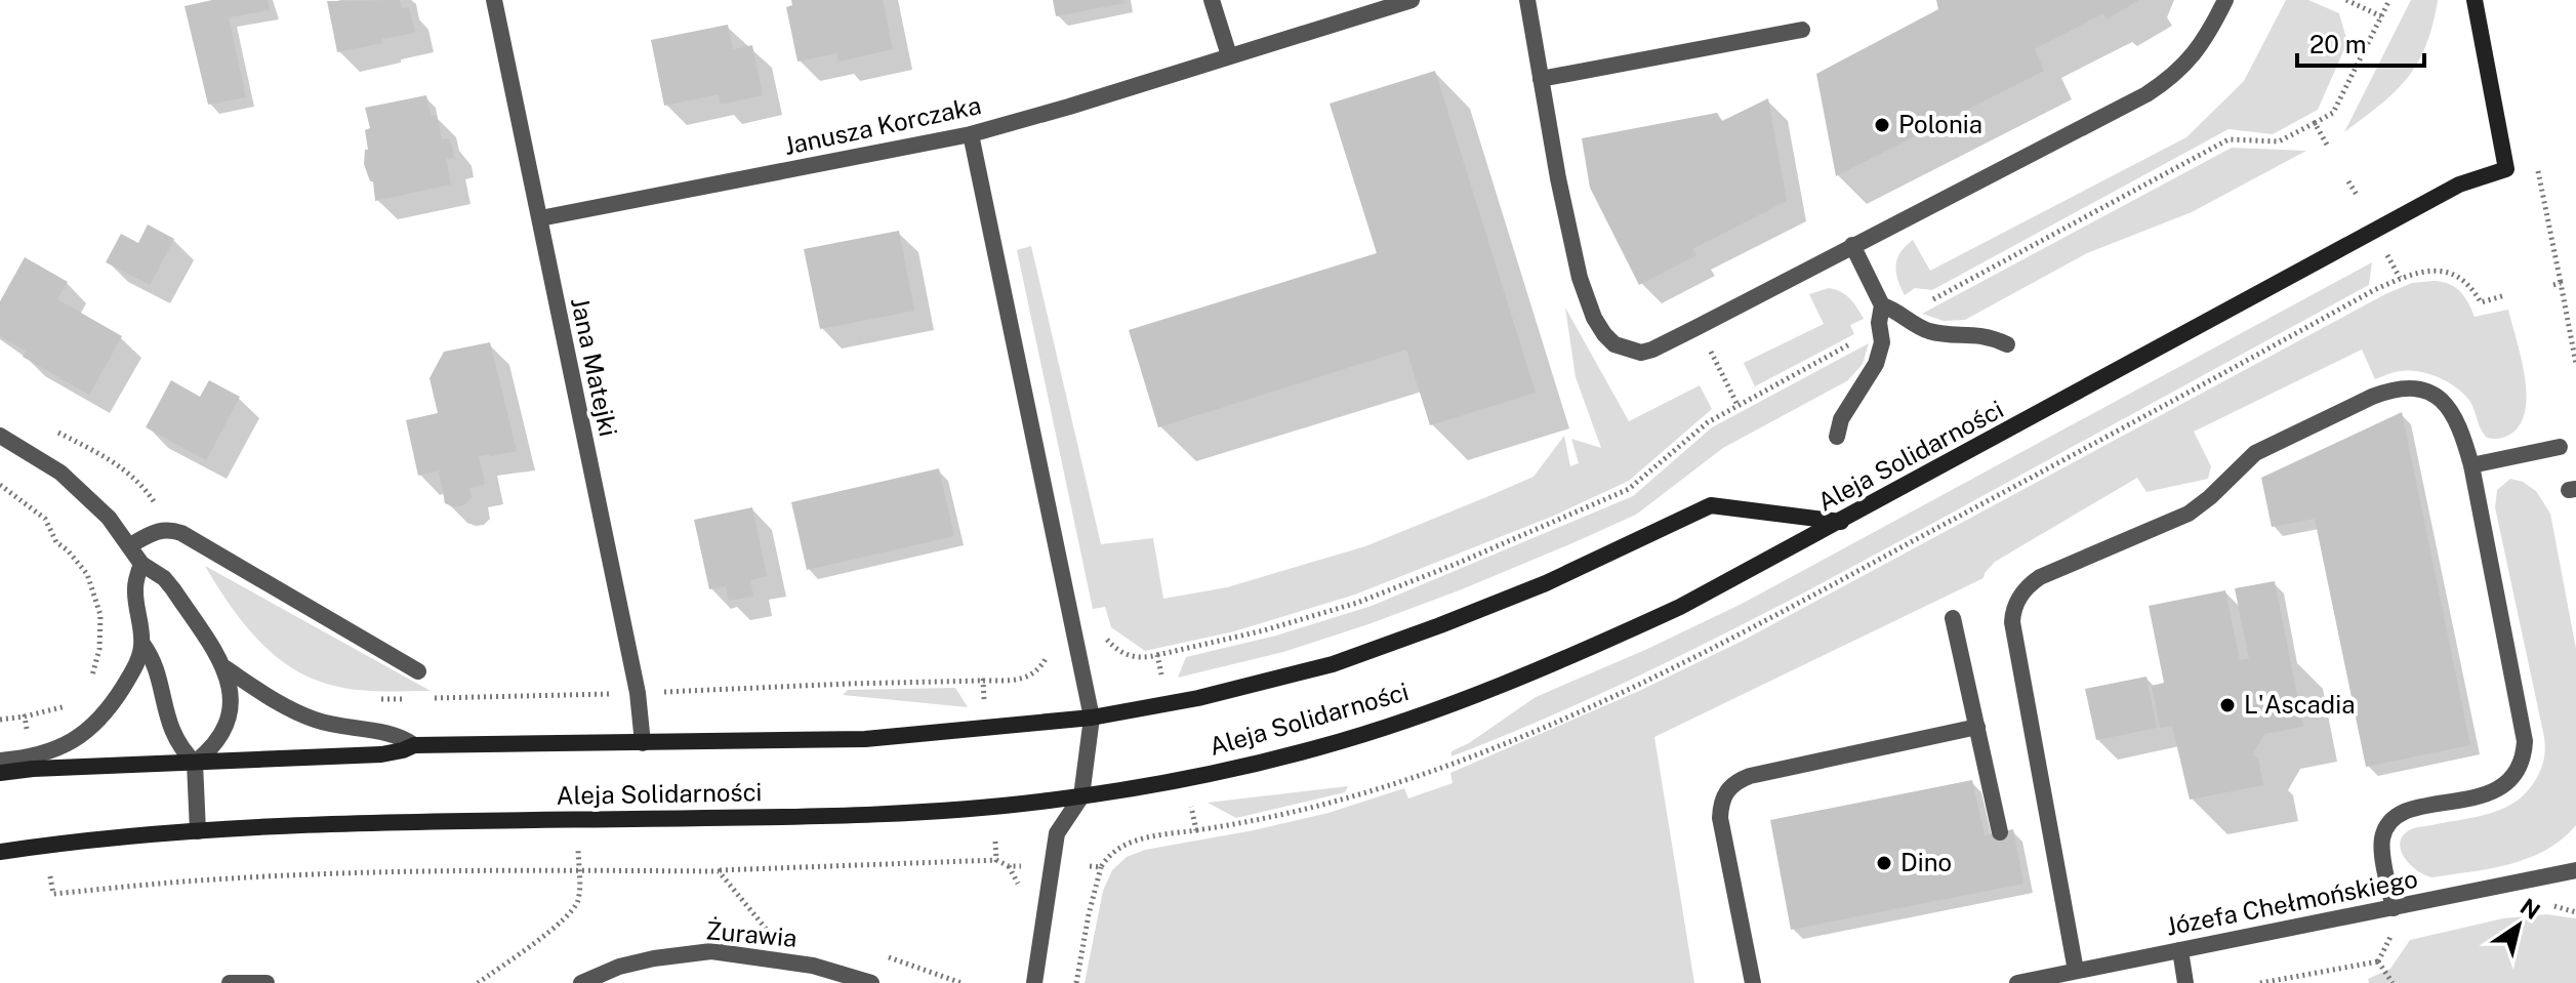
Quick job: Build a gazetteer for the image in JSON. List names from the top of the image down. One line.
{"streets":{"main road":["Aleja Solidarności"],"street":["Janusza Korczaka","Jana Matejki","Józefa Chełmońskiego","Żurawia"]},"crossings":[["Janusza Korczaka","Jana Matejki"],["Jana Matejki","Aleja Solidarności"]],"places":["Polonia","L'Ascadia","Dino"],"scale_bar":"20 m","north":"top right"}
